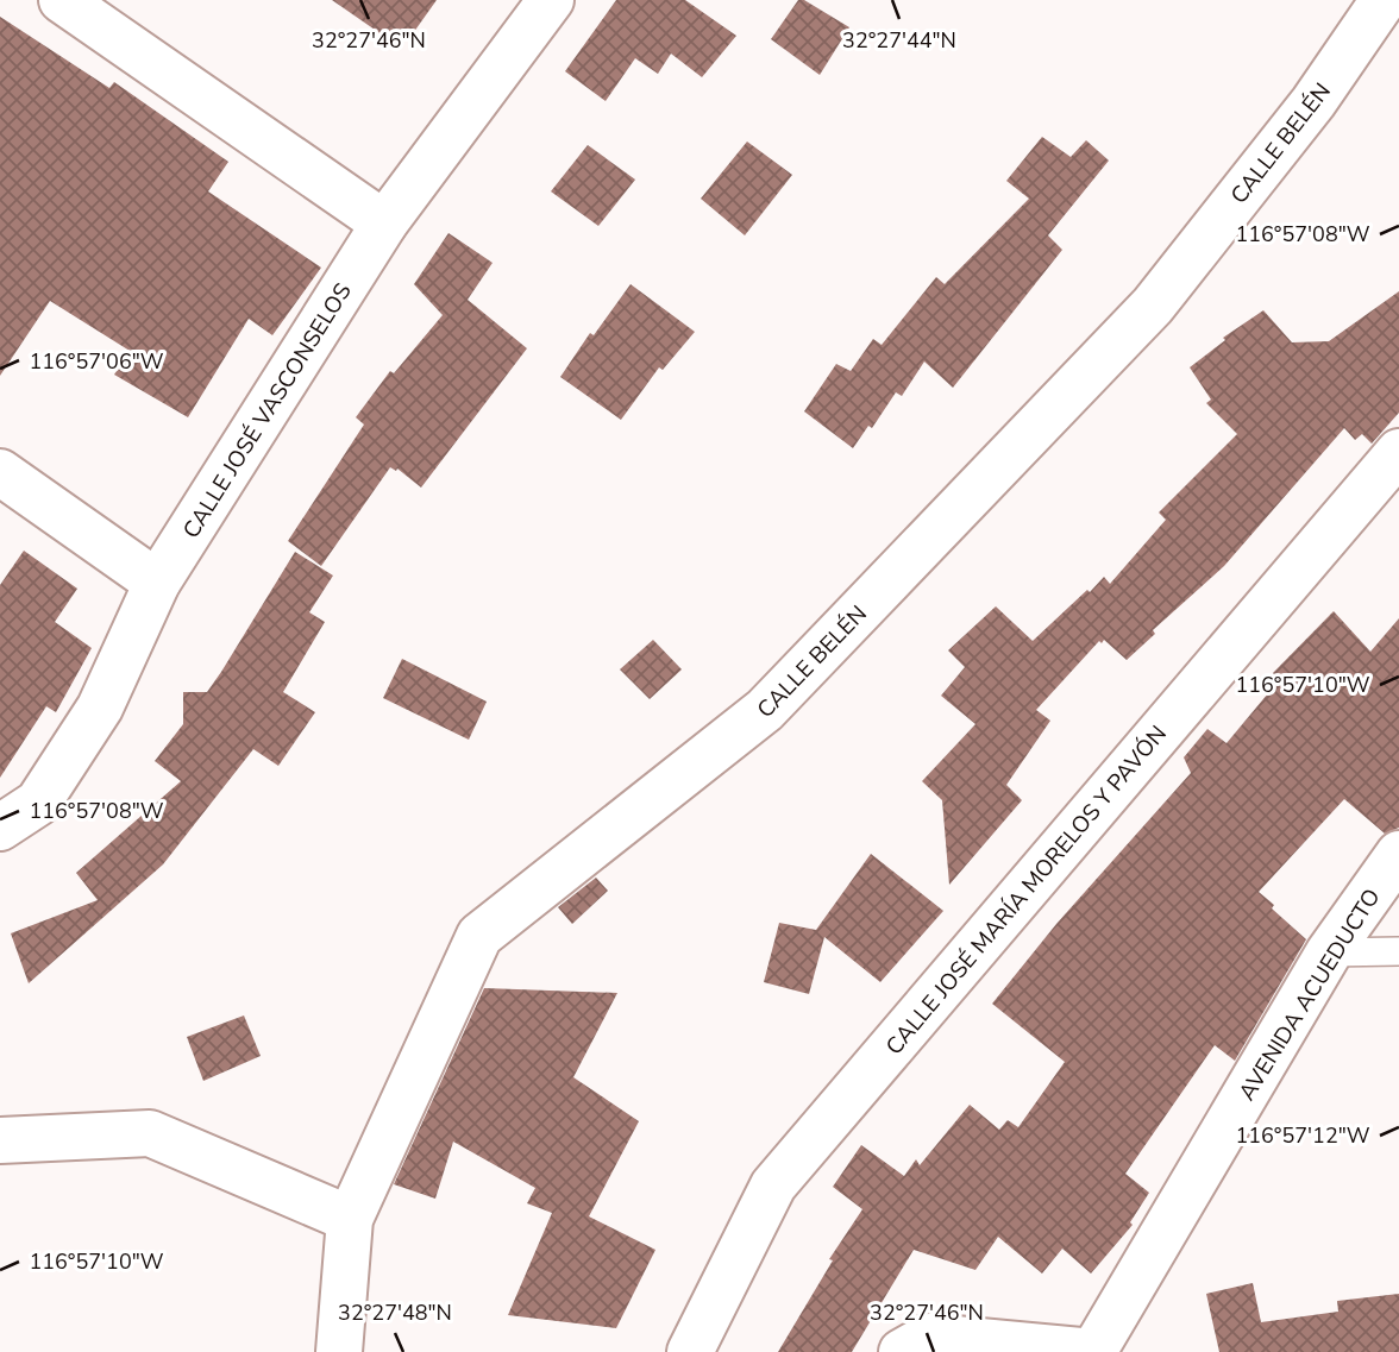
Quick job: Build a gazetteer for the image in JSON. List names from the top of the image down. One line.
{"streets":{"street":["CALLE BELÉN","CALLE JOSÉ VASCONSELOS","CALLE JOSÉ MARÍA MORELOS Y PAVÓN","AVENIDA ACUEDUCTO"]},"coordinates":["32°27'46\"N","32°27'44\"N","116°57'08\"W","116°57'06\"W","116°57'10\"W","116°57'12\"W","32°27'48\"N"]}
